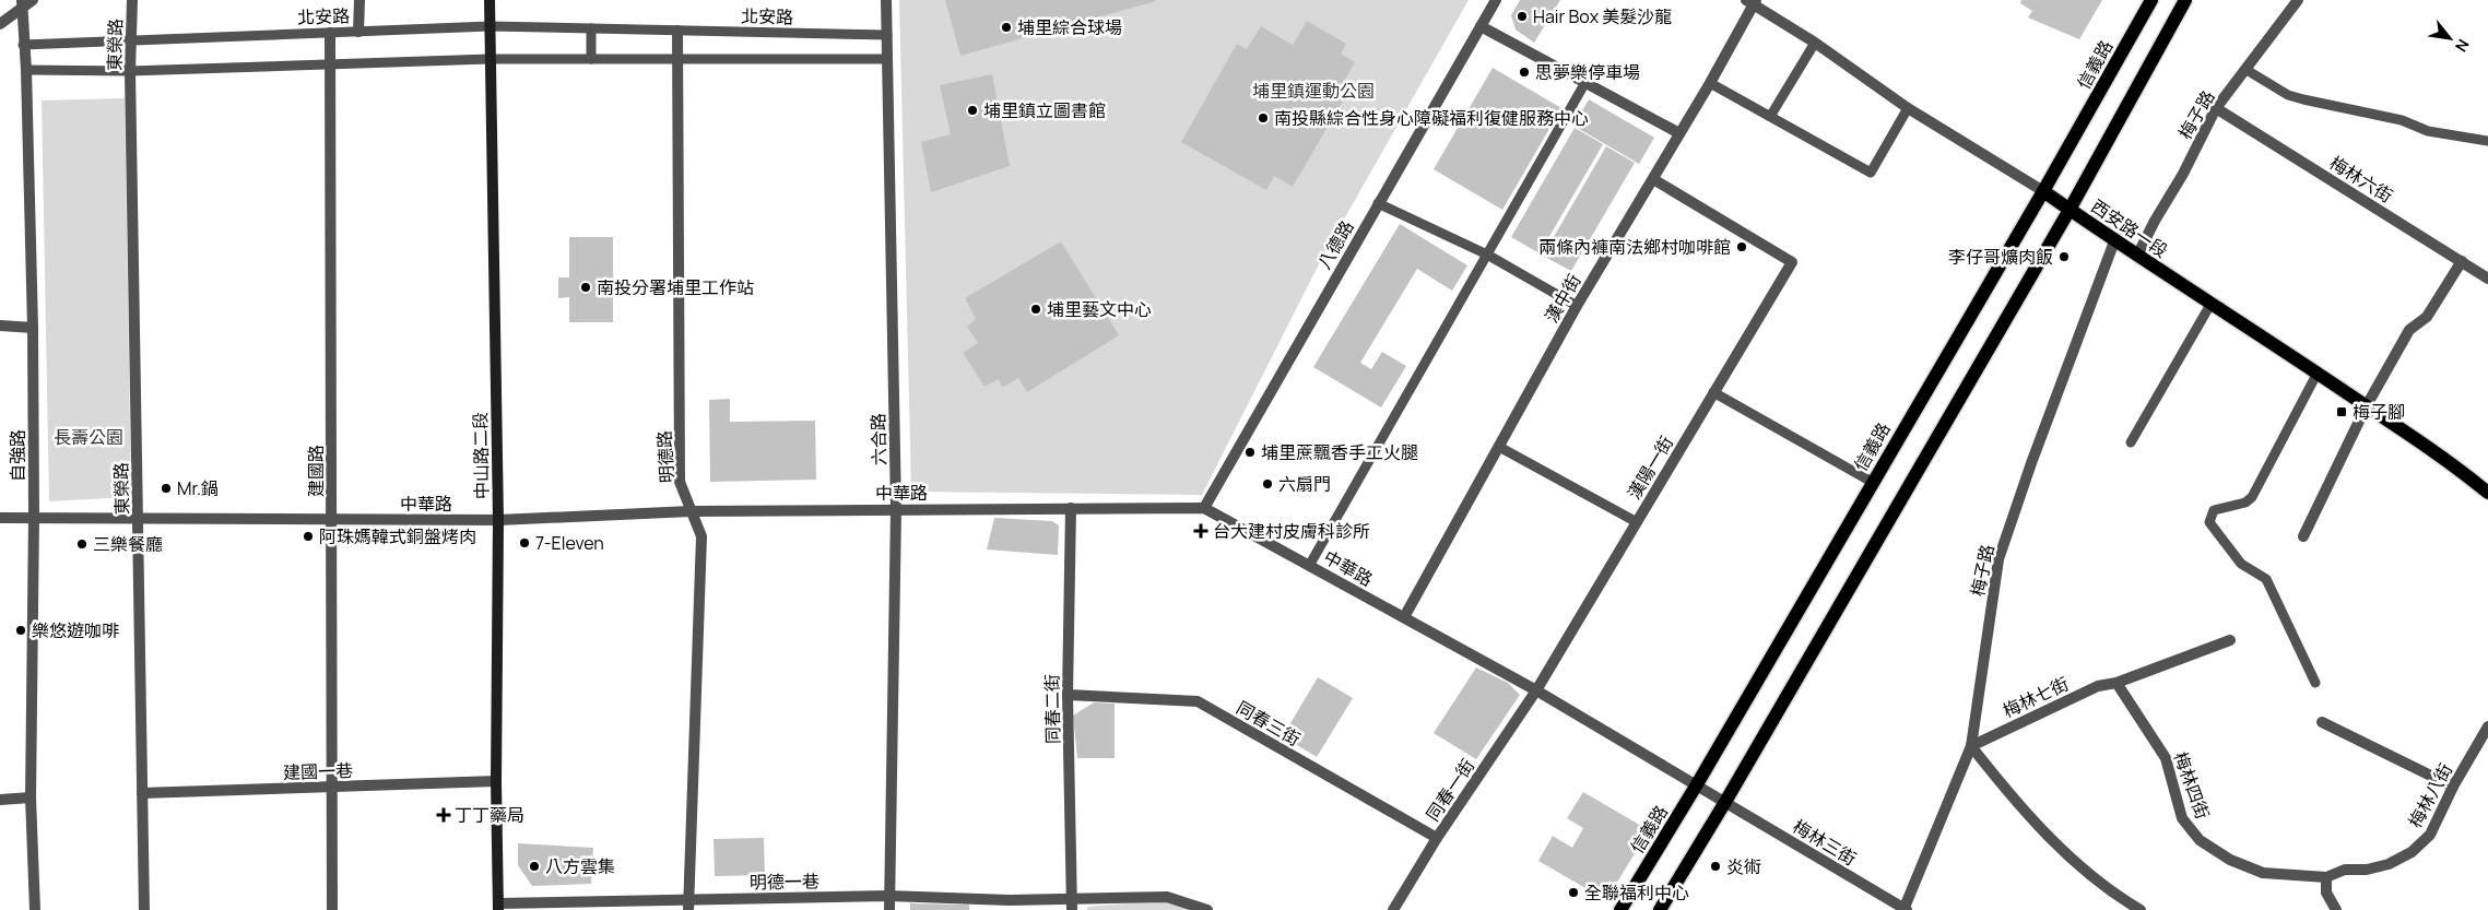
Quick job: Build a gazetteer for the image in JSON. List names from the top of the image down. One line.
{"streets":{"main road":["信義路","西安路一段"],"street":["東榮路","梅子路","梅林六街","八德路","漢中街","六合路","自強路","中山路二段","明德路","漢陽一街","建國路","中華路","梅林七街","同春二街","同春三街","建國一巷","梅林四街","同春一街","梅林八街","梅林三街","明德一巷"],"lane":["北安路"]},"crossings":[["北安路","東榮路"],["北安路","六合路"],["北安路","自強路"],["北安路","中山路二段"],["北安路","明德路"],["北安路","建國路"],["東榮路","中華路"],["東榮路","建國一巷"],["信義路","西安路一段"],["信義路","中華路"],["梅子路","梅林六街"],["梅子路","西安路一段"],["梅子路","梅林七街"],["梅子路","梅林三街"],["西安路一段","漢中街"],["八德路","中華路"],["漢中街","漢陽一街"],["漢中街","中華路"],["六合路","中華路"],["六合路","明德一巷"],["自強路","中華路"],["中山路二段","中華路"],["中山路二段","建國一巷"],["中山路二段","明德一巷"],["明德路","中華路"],["明德路","明德一巷"],["漢陽一街","中華路"],["漢陽一街","同春一街"],["建國路","中華路"],["建國路","建國一巷"],["中華路","同春二街"],["中華路","同春一街"],["中華路","梅林三街"],["梅林七街","梅林四街"],["同春二街","同春三街"],["同春二街","明德一巷"],["同春三街","同春一街"],["梅林四街","梅林八街"]],"parks":["埔里鎮運動公園","長壽公園"],"places":{"other":["Hair Box 美髮沙龍","埔里綜合球場","思夢樂停車場","埔里鎮立圖書館","南投縣綜合性身心障礙福利復健服務中心","兩條內褲南法鄉村咖啡館","李仔哥爌肉飯","南投分署埔里工作站","埔里藝文中心","埔里蔗飄香手工火腿","六扇門","Mr.鍋","阿珠媽韓式銅盤烤肉","7-Eleven","三樂餐廳","樂悠遊咖啡","八方雲集","炎術","全聯福利中心"],"transit":["梅子腳"],"health":["台大建村皮膚科診所","丁丁藥局"]},"north":"bottom right"}
